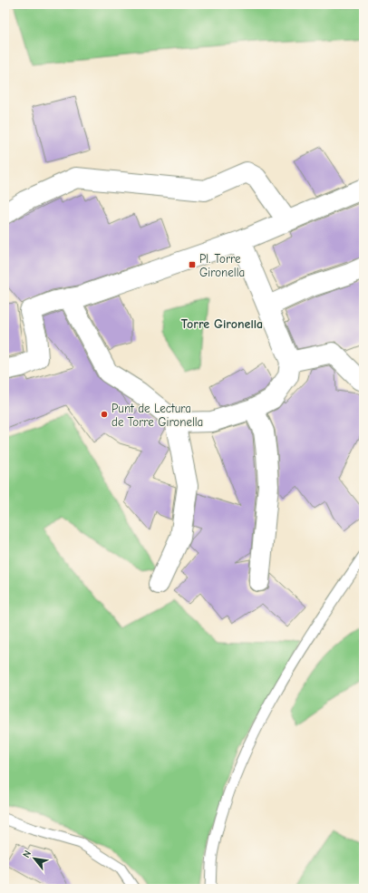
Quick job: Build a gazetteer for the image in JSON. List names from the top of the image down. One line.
{"districts":["Torre Gironella"],"places":{"transit":["Pl. Torre Gironella"],"other":["Punt de Lectura de Torre Gironella"]},"north":"top left"}
